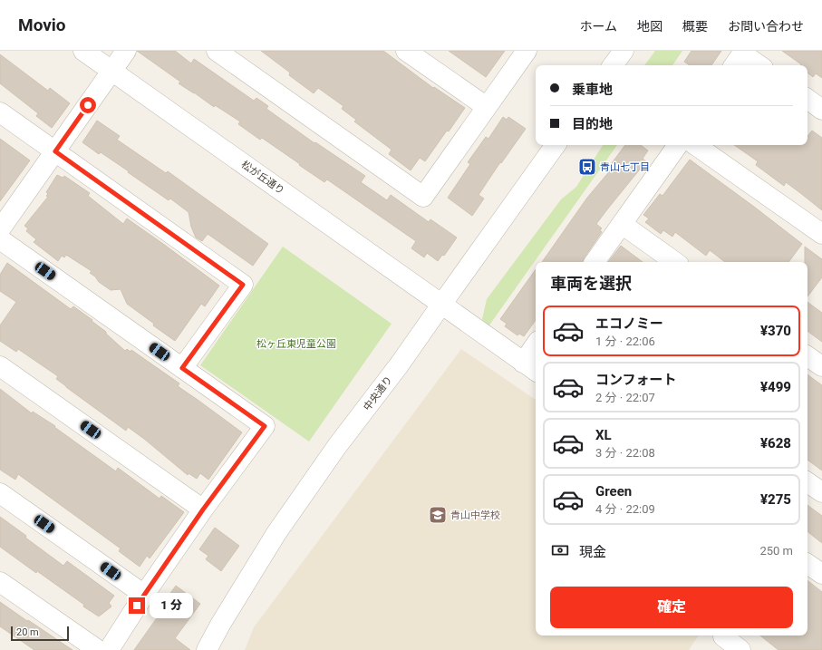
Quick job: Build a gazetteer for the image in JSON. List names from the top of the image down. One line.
{"streets":{"street":["松が丘通り","中央通り"]},"crossings":[["松が丘通り","中央通り"]],"parks":["松ヶ丘東児童公園"],"places":{"bus stop":["青山七丁目"],"school or university":["青山中学校"]},"scale_bar":"20 m","page":{"header":"Movio","nav":["ホーム","地図","概要","お問い合わせ"],"banner":["乗車地","目的地"],"heading":"車両を選択","list":[{"name":"エコノミー","note":"1 分 · 22:06","value":"¥370"},{"name":"コンフォート","note":"2 分 · 22:07","value":"¥499"},{"name":"XL","note":"3 分 · 22:08","value":"¥628"},{"name":"Green","note":"4 分 · 22:09","value":"¥275"}],"pay":["現金","250 m"],"buttons":"確定","bubble":"1 分","scale":"20 m"}}
